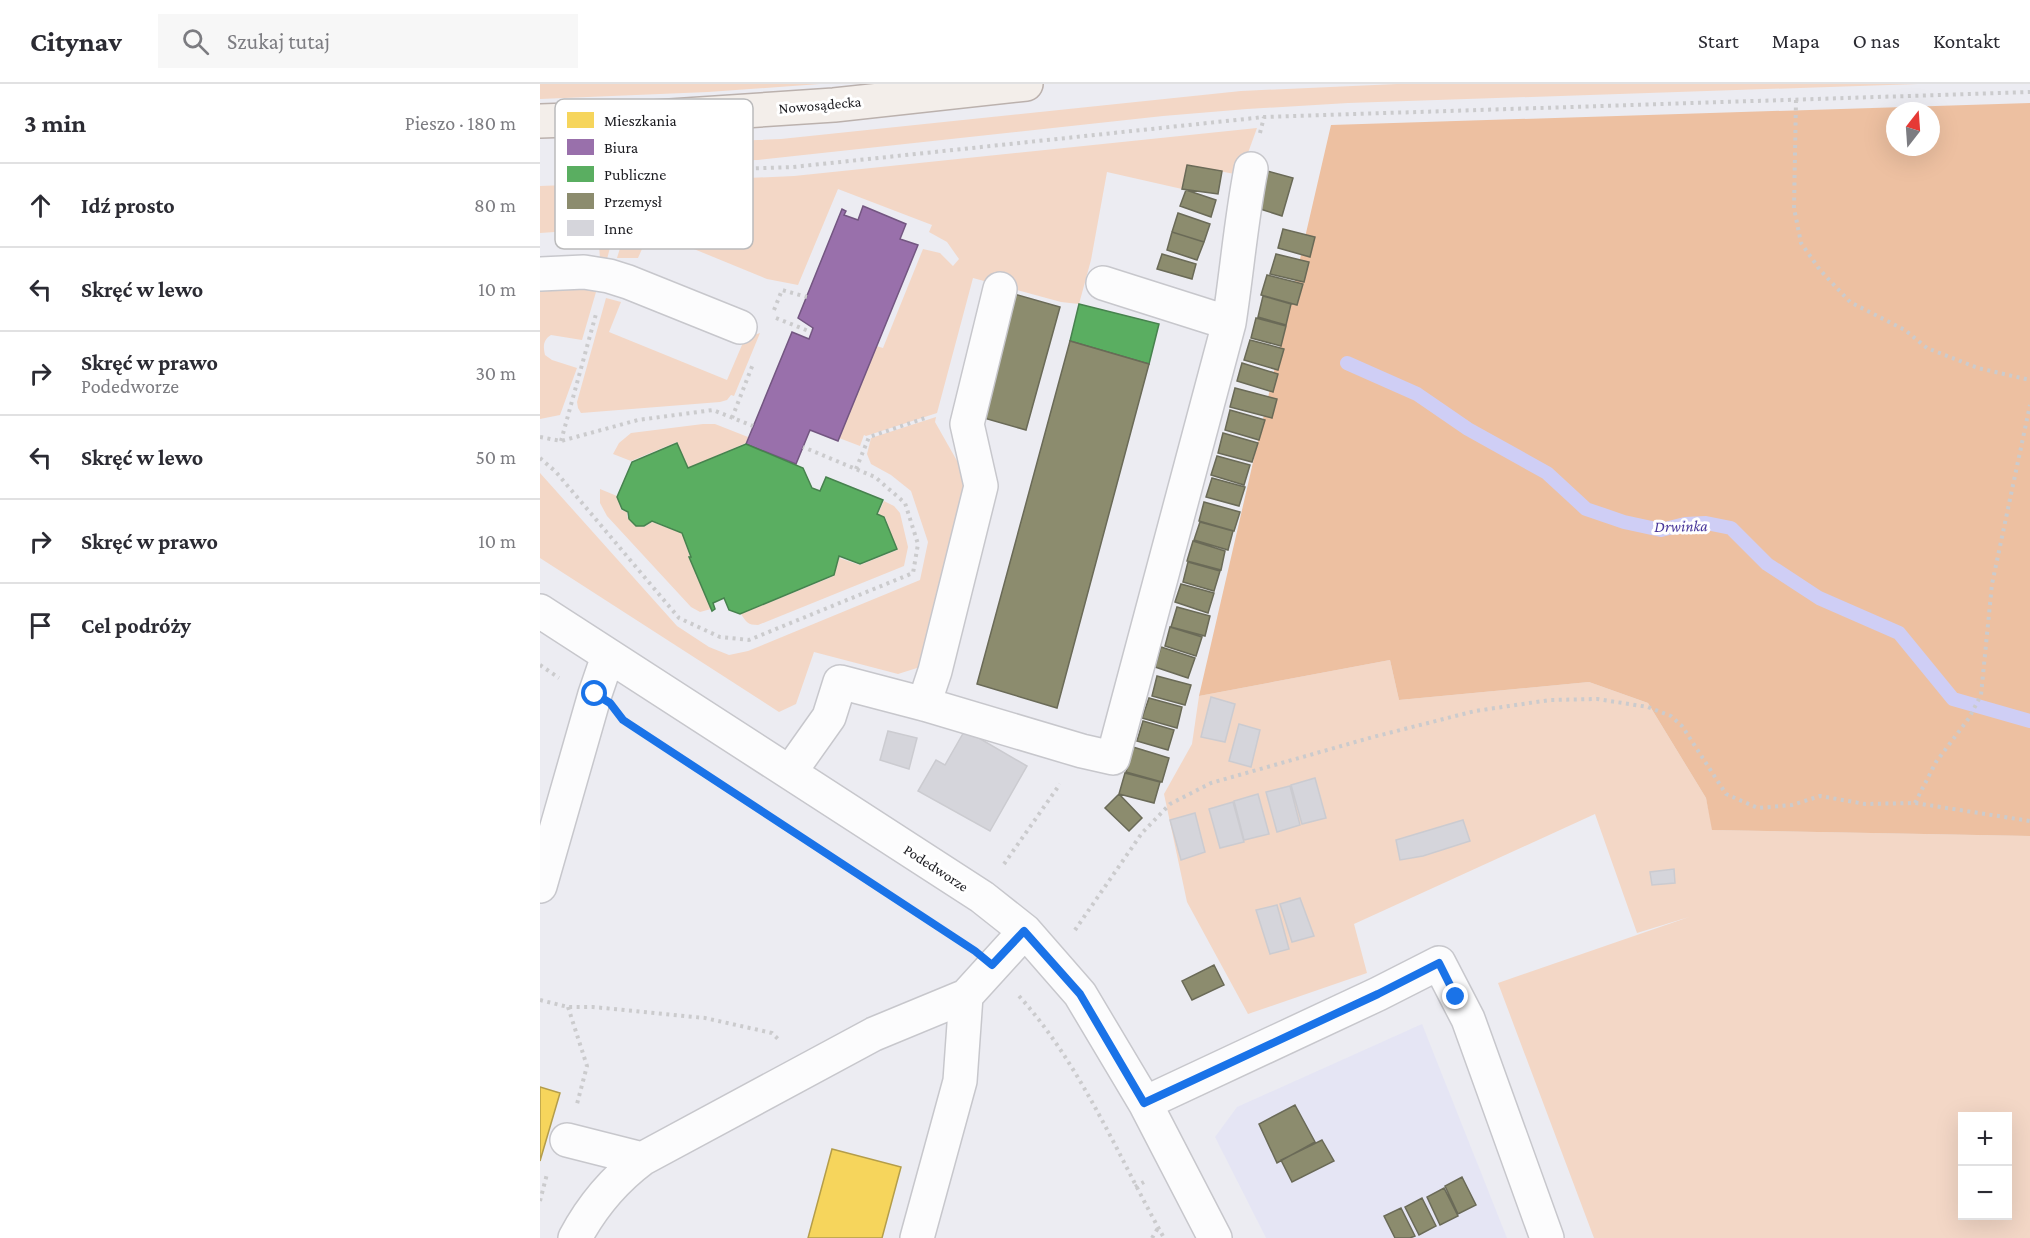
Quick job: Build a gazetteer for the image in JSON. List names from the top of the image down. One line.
{"streets":{"main road":["Nowosądecka"],"street":["Podedworze"]},"water":["Drwinka"],"legend":["Mieszkania","Biura","Publiczne","Przemysł","Inne"],"north":"top","page":{"header":"Citynav","search":"Szukaj tutaj","nav":["Start","Mapa","O nas","Kontakt"],"heading":["3 min","Pieszo · 180 m"],"list":[["Idź prosto","80 m"],["Skręć w lewo","10 m"],["Skręć w prawo","Podedworze","30 m"],["Skręć w lewo","50 m"],["Skręć w prawo","10 m"],"Cel podróży"],"map_buttons":["+","−"]}}
